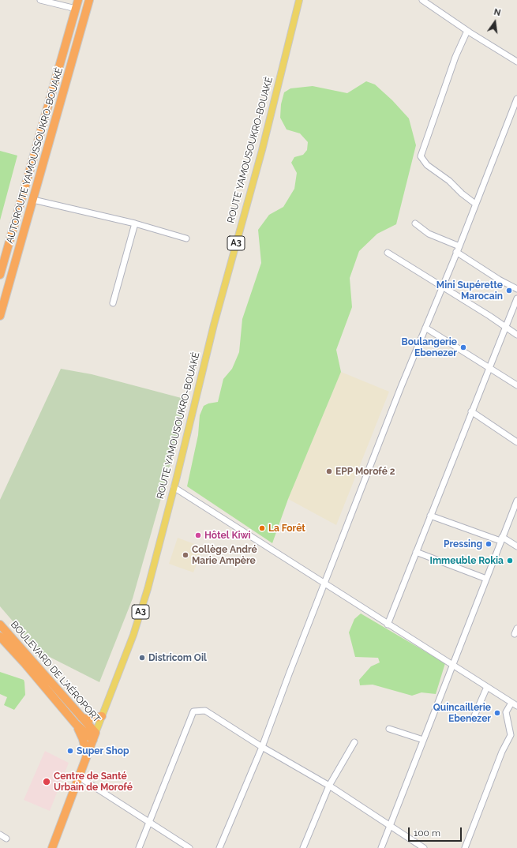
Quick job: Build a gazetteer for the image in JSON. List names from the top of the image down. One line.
{"streets":{"highway":["ROUTE YAMOUSOUKRO-BOUAKÉ","AUTOROUTE YAMOUSSOUKRO-BOUAKÉ","A3","BOULEVARD DE L'AÉROPORT"]},"crossings":[["ROUTE YAMOUSOUKRO-BOUAKÉ","BOULEVARD DE L'AÉROPORT"]],"places":["Mini Supérette Marocain","Boulangerie Ebenezer","EPP Morofé 2","La Forêt","Hôtel Kiwi","Pressing","Collège André Marie Ampère","Immeuble Rokia","Districom Oil","Quincaillerie Ebenezer","Super Shop","Centre de Santé Urbain de Morofé"],"scale_bar":"100 m","north":"top"}
